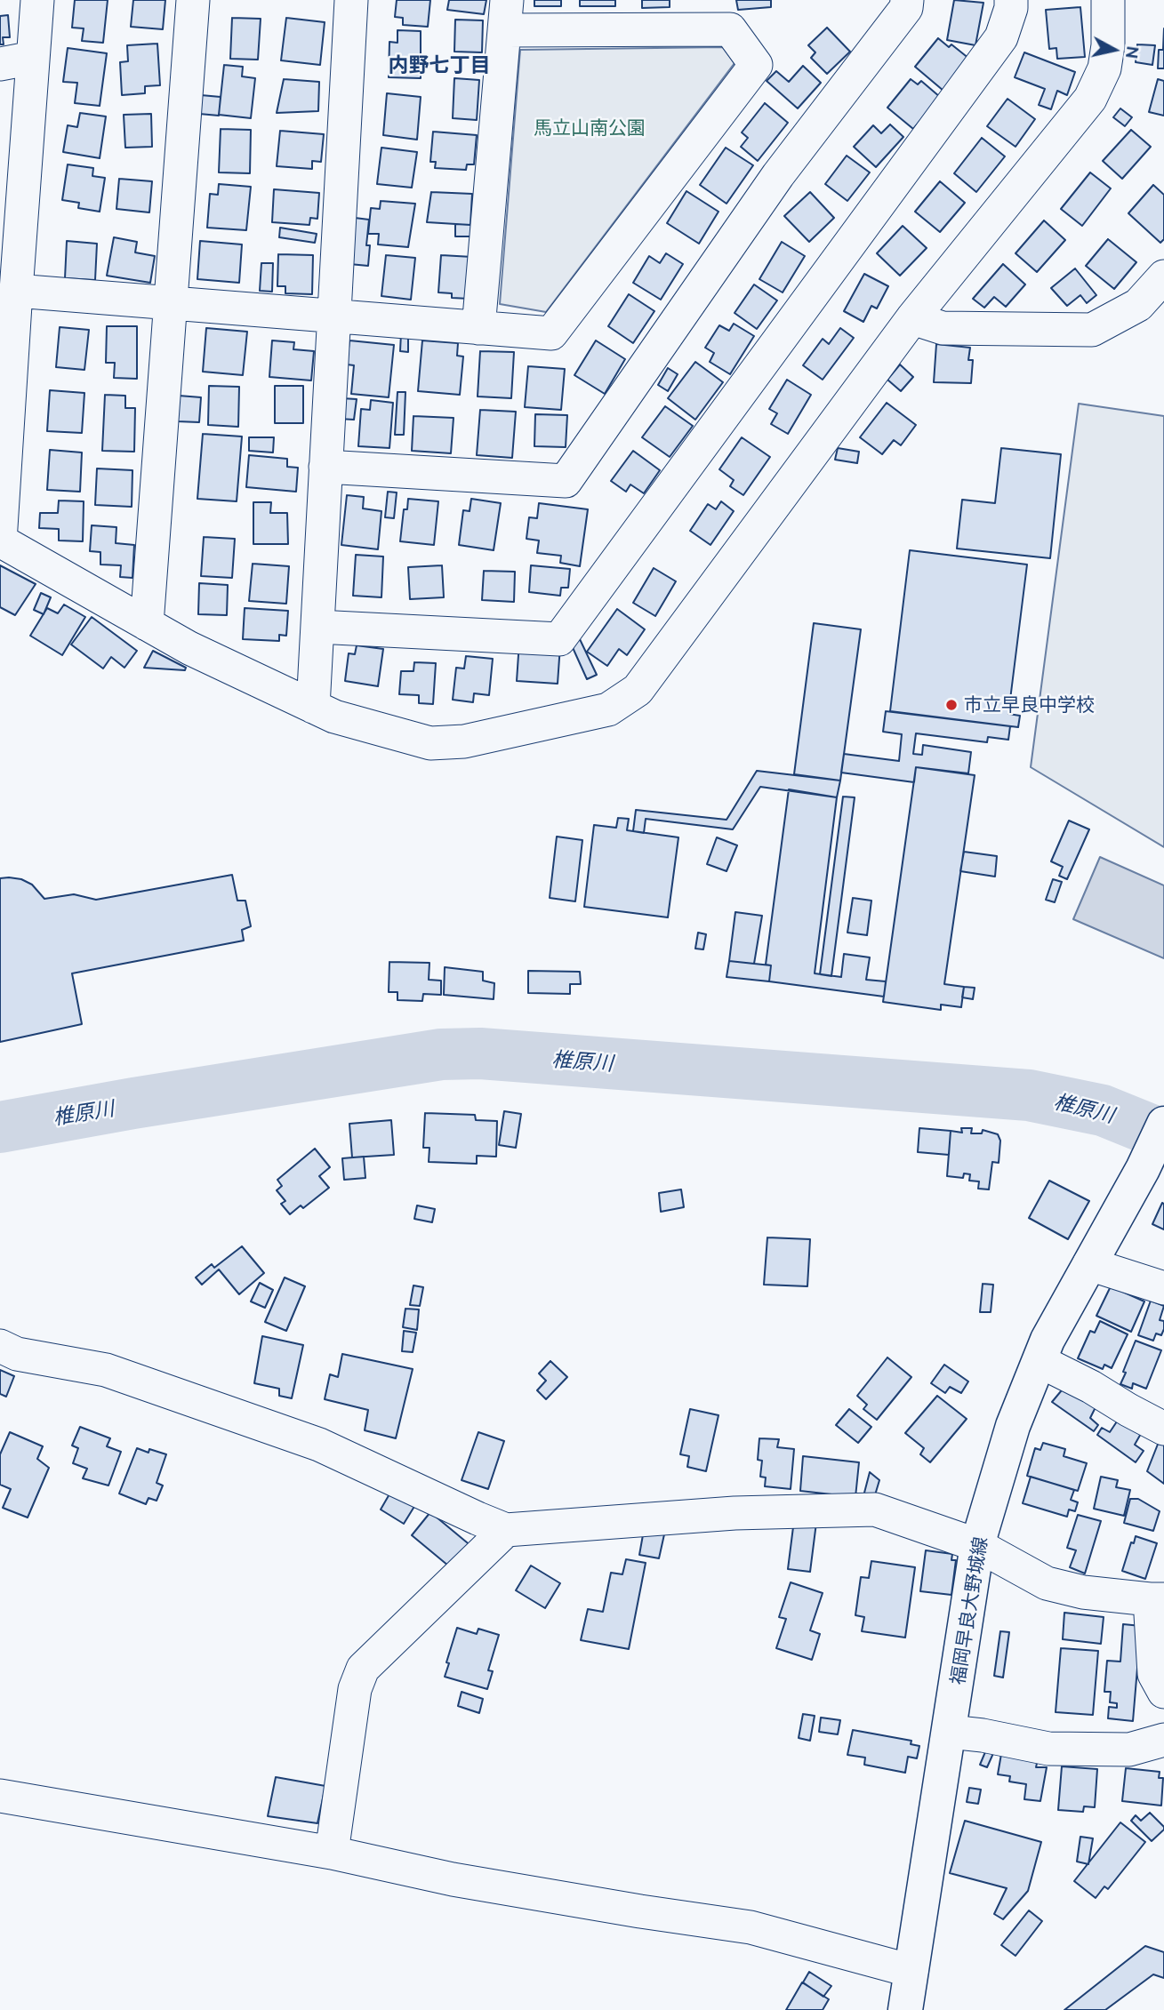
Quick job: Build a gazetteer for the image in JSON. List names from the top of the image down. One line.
{"streets":{"main road":["福岡早良大野城線"]},"districts":["内野七丁目"],"water":["椎原川"],"parks":["馬立山南公園"],"places":["市立早良中学校"],"north":"right"}
